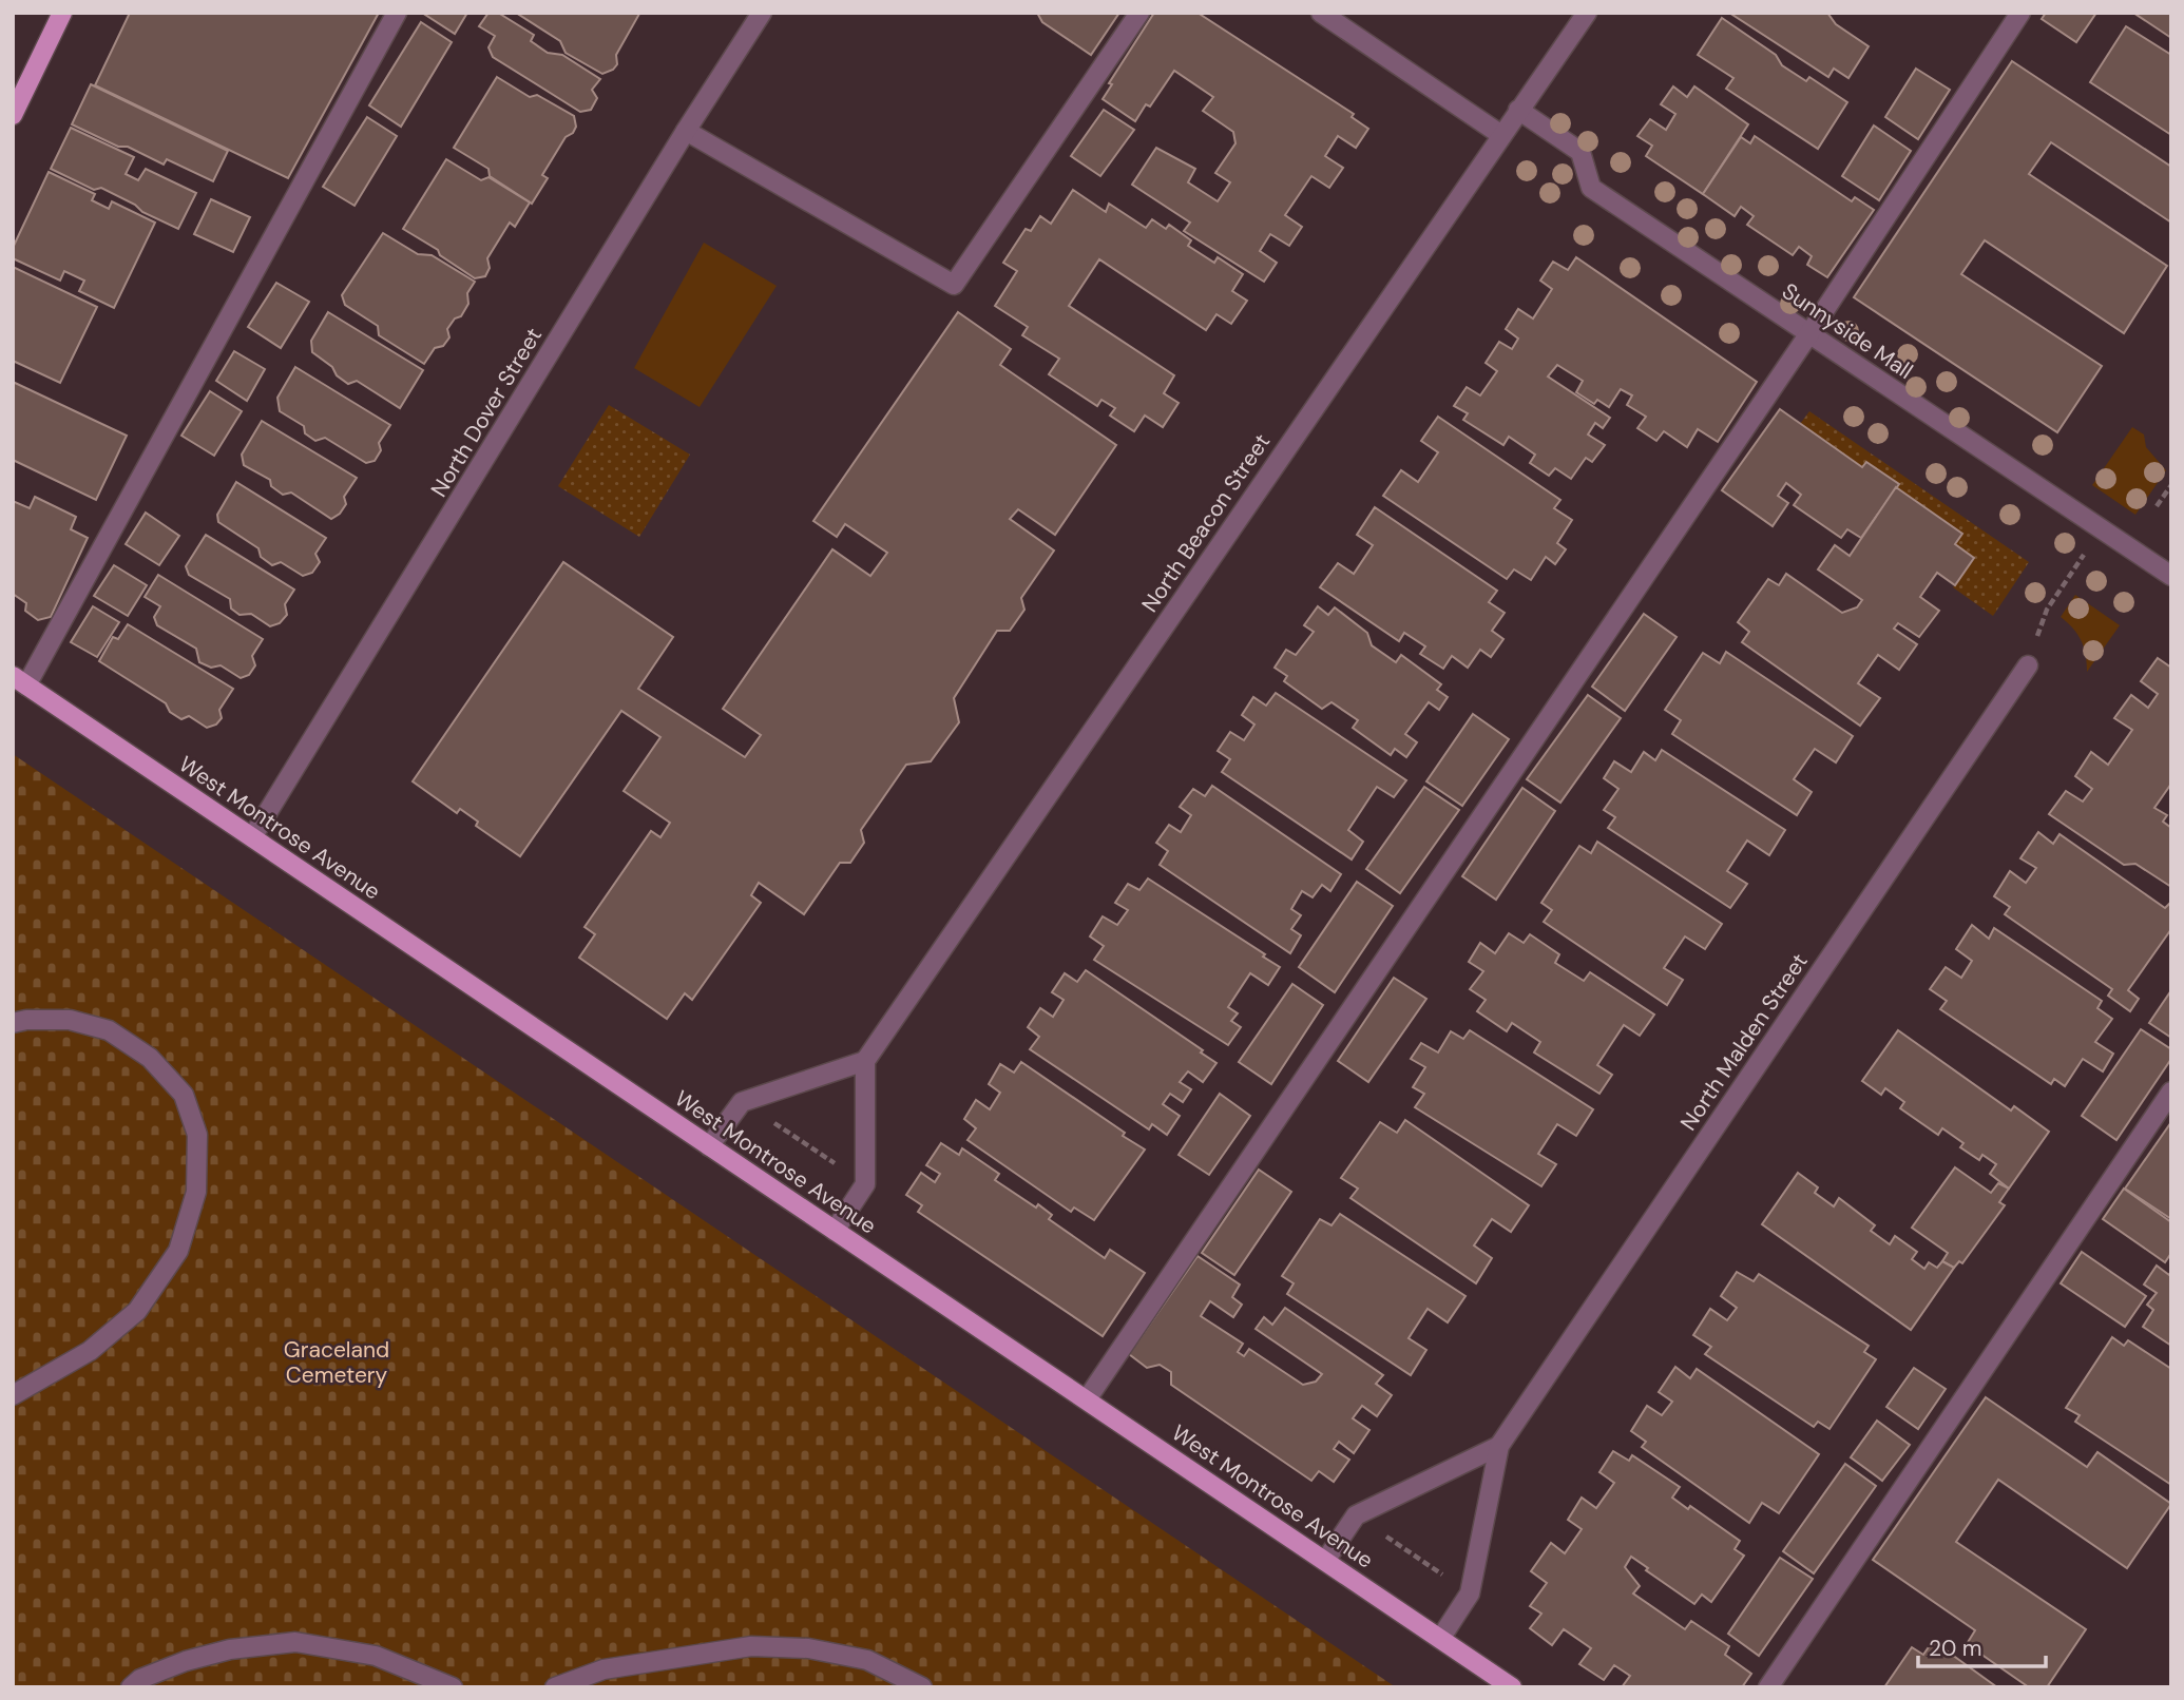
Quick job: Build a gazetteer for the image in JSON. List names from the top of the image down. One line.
{"streets":{"main road":["West Montrose Avenue"],"street":["Sunnyside Mall","North Dover Street","North Beacon Street","North Malden Street"]},"crossings":[["Sunnyside Mall","North Beacon Street"],["North Dover Street","West Montrose Avenue"],["West Montrose Avenue","North Malden Street"]],"parks":["Graceland Cemetery"],"scale_bar":"20 m"}
